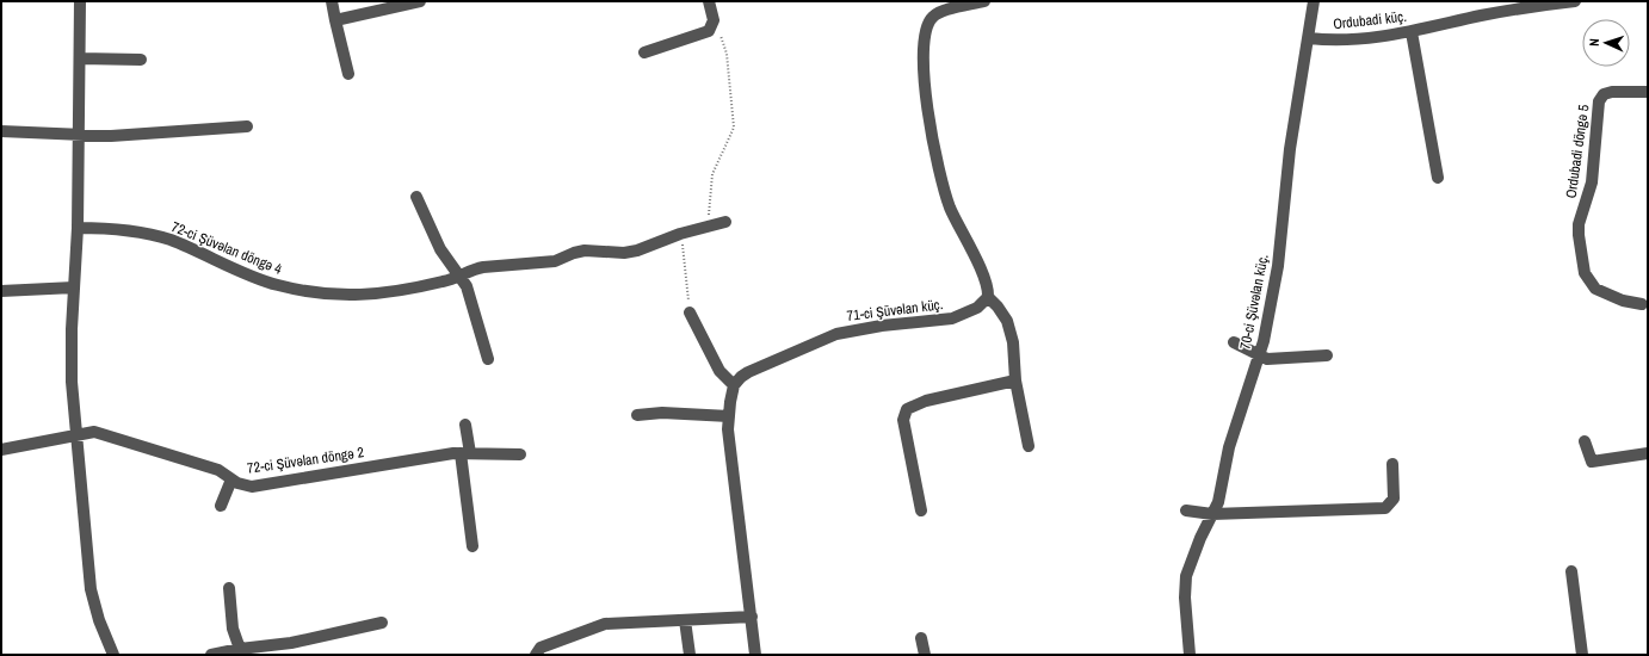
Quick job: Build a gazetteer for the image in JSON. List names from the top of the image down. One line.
{"streets":{"street":["Ordubadi küç.","Ordubadi döngə 5","72-ci Şüvəlan döngə 4","70-ci Şüvəlan küç.","71-ci Şüvəlan küç.","72-ci Şüvəlan döngə 2"]},"crossings":[["Ordubadi küç.","70-ci Şüvəlan küç."]],"north":"left"}
